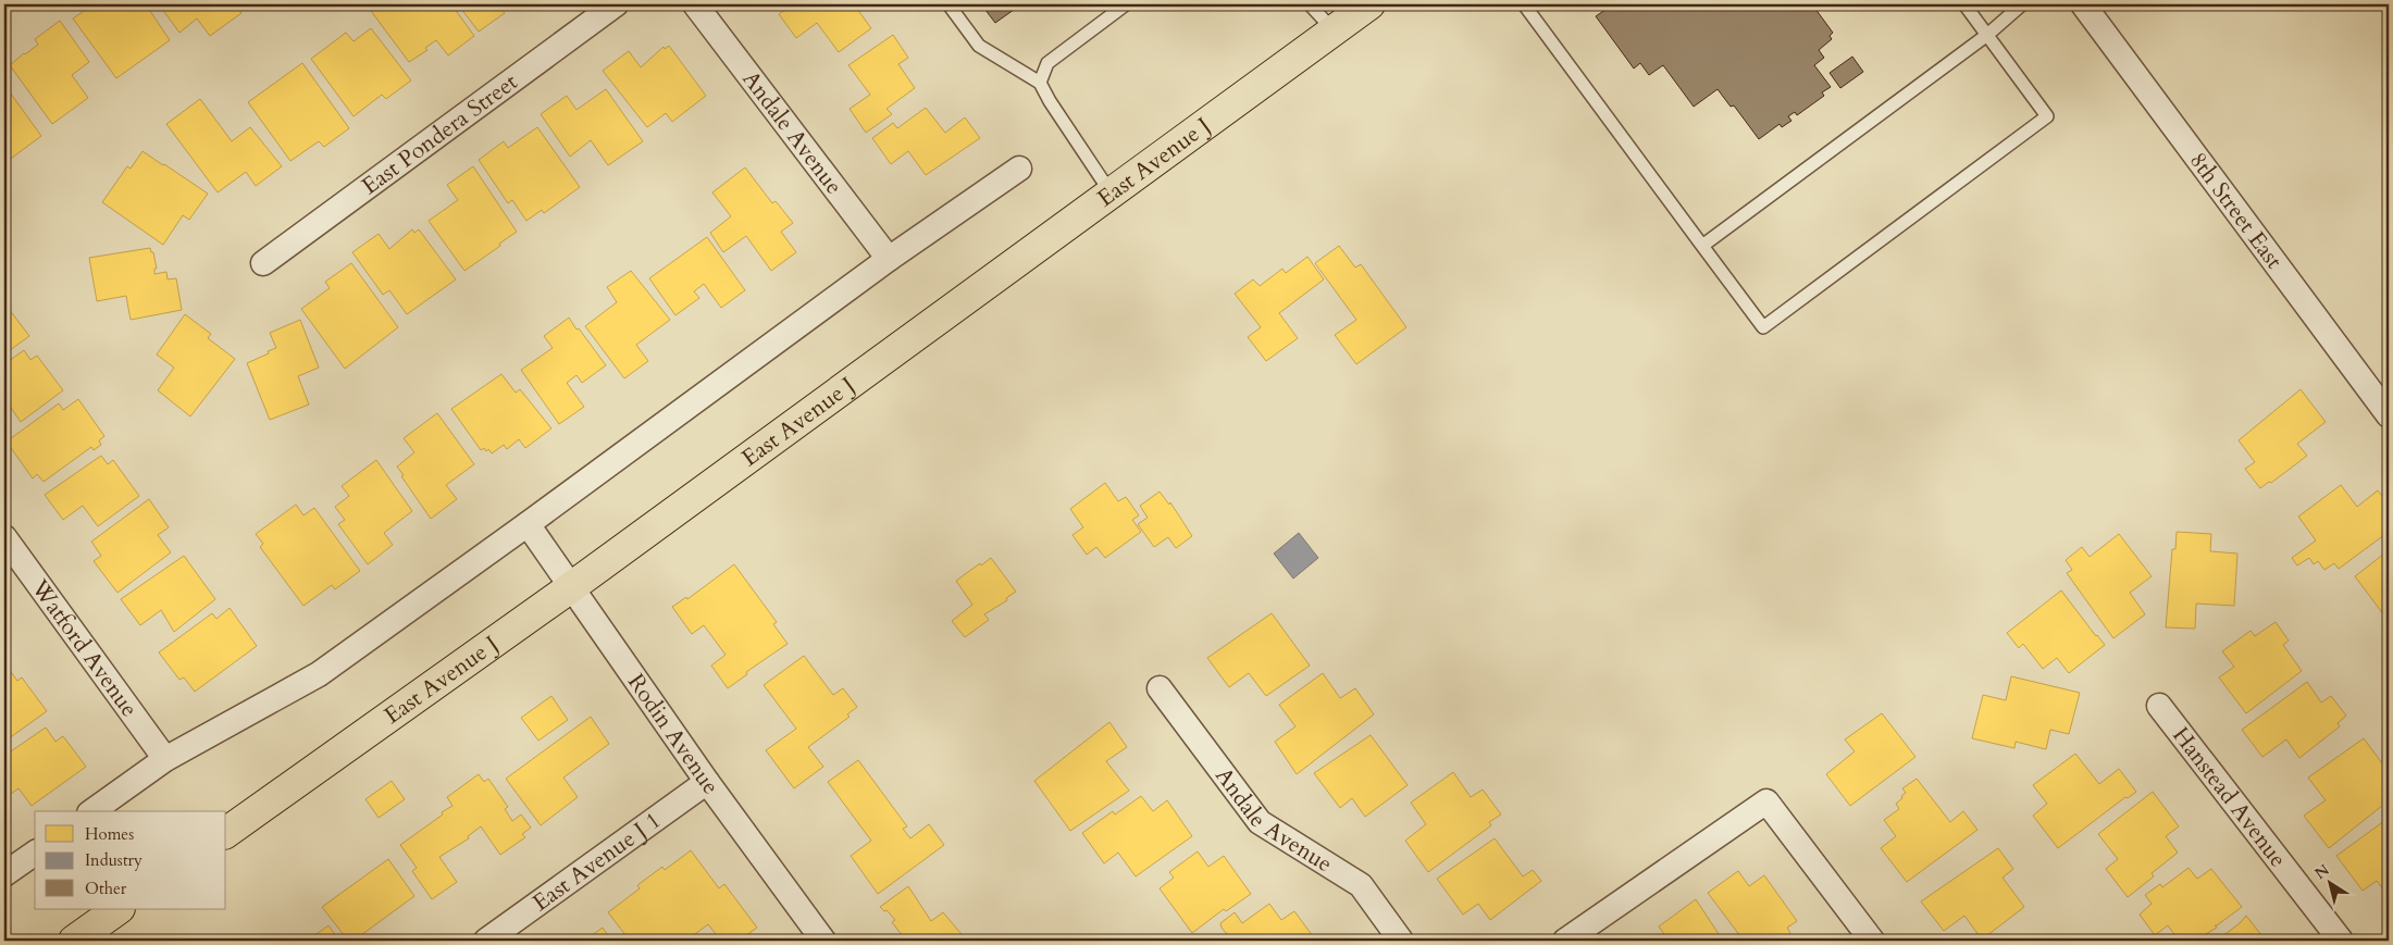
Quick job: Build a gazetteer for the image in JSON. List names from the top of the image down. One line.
{"streets":{"main road":["East Avenue J"],"street":["Andale Avenue","East Pondera Street","8th Street East","Watford Avenue","Rodin Avenue","Hanstead Avenue","East Avenue J 1"]},"crossings":[["East Avenue J","Rodin Avenue"],["Rodin Avenue","East Avenue J 1"]],"legend":["Homes","Industry","Other"],"north":"top left"}
